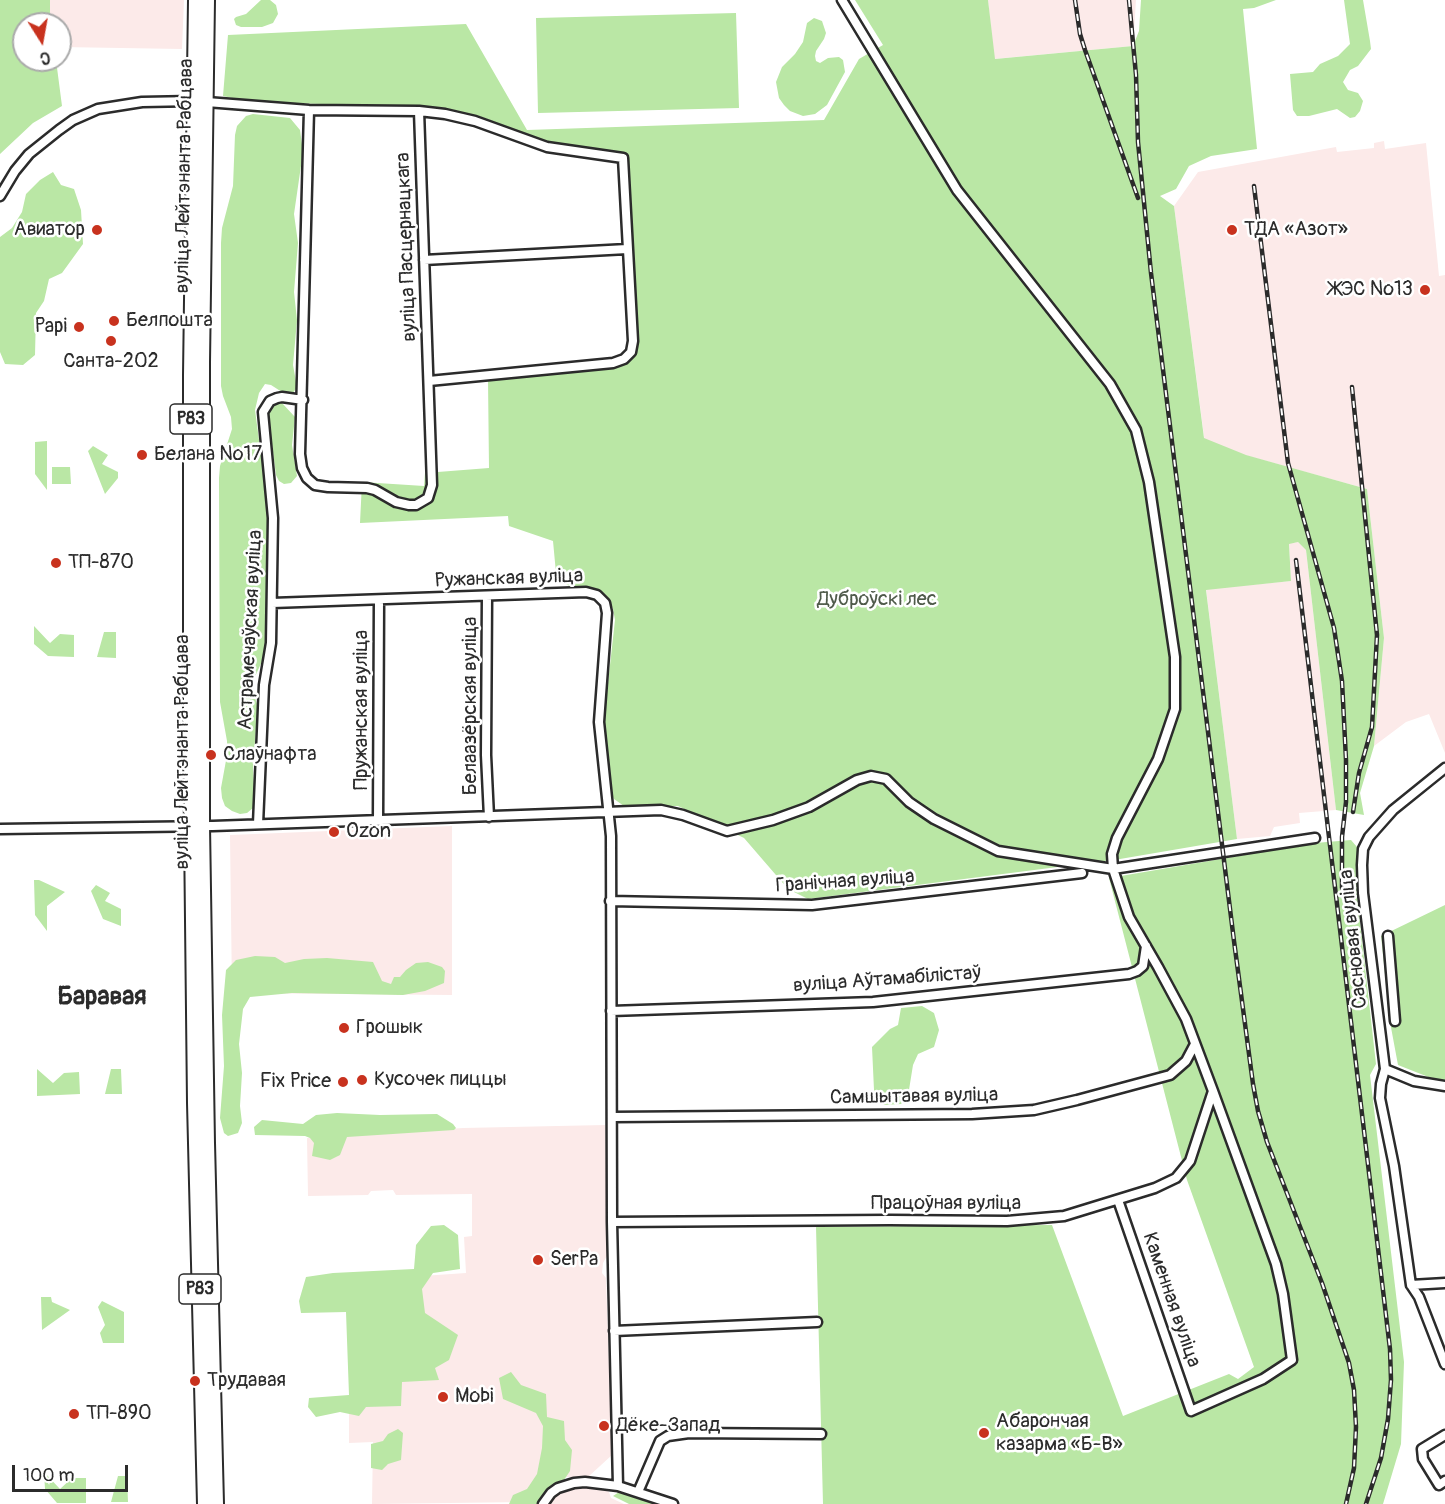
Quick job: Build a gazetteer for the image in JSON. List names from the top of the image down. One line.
{"streets":{"highway":["вуліца Лейтэнанта Рабцава","Р83"],"street":["вуліца Пасцернацкага","Ружанская вуліца","Астрамечаўская вуліца","Белаазёрская вуліца","Пружанская вуліца","Гранічная вуліца","Сасновая вуліца","вуліца Аўтамабілістаў","Самшытавая вуліца","Працоўная вуліца","Каменная вуліца"]},"crossings":[["вуліца Пасцернацкага","Астрамечаўская вуліца"],["Ружанская вуліца","Астрамечаўская вуліца"],["Ружанская вуліца","Белаазёрская вуліца"],["Ружанская вуліца","Пружанская вуліца"],["Працоўная вуліца","Каменная вуліца"]],"districts":["Баравая"],"parks":["Дуброўскі лес"],"places":["Авиатор","ТДА «Азот»","ЖЭС №13","Белпошта","Papi","Санта-202","Белана №17","ТП-870","Слаўнафта","Ozon","Грошык","Кусочек пиццы","Fix Price","SerPa","Трудавая","Mobi","ТП-890","Дёке-Запад","Абарончая казарма «Б-В»"],"scale_bar":"100 m","north":"bottom"}
